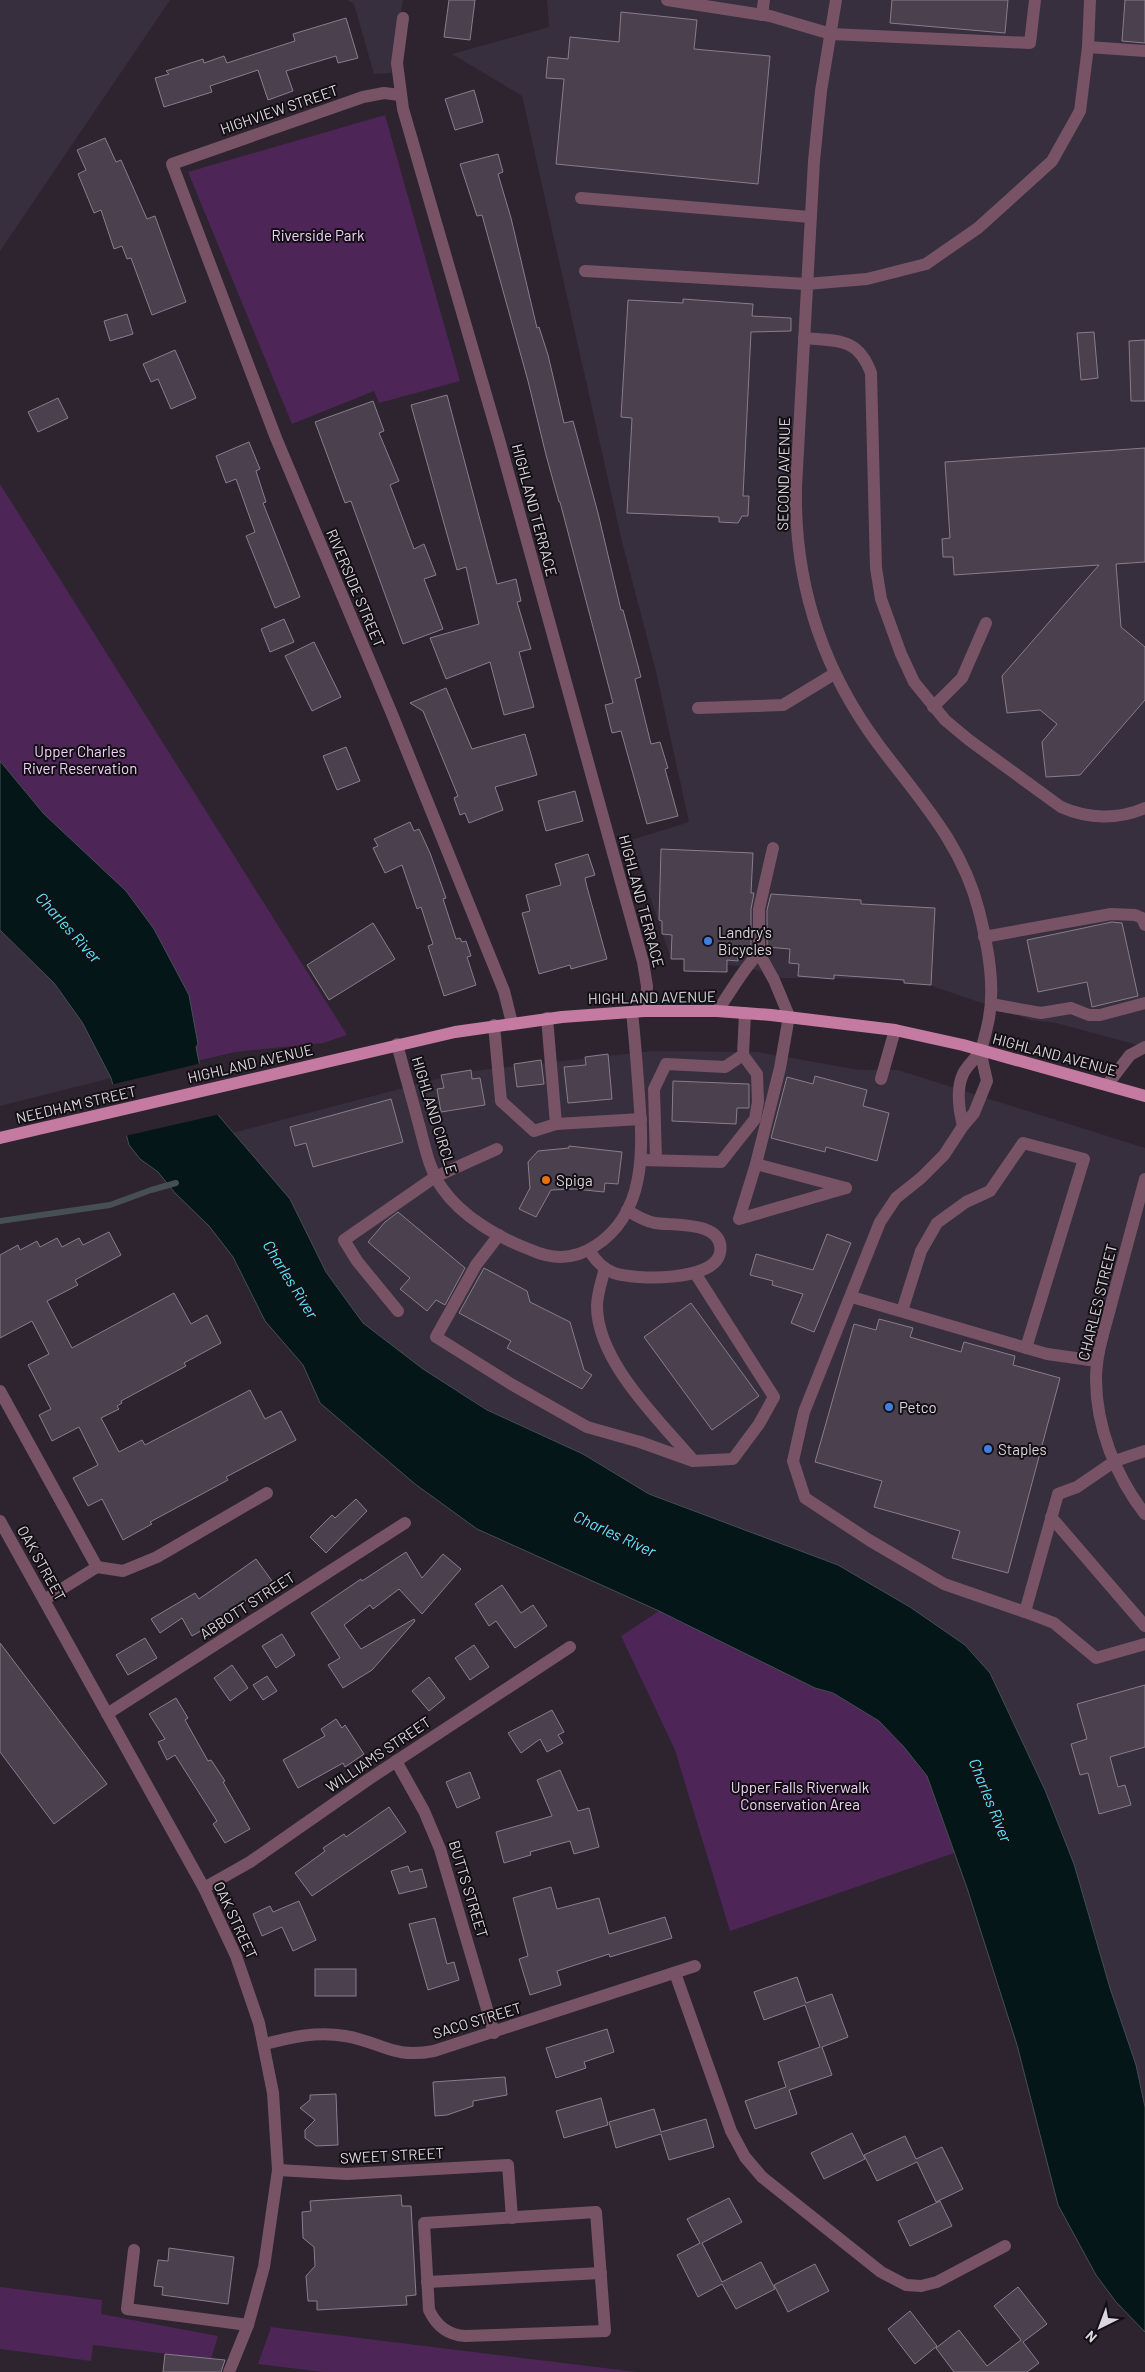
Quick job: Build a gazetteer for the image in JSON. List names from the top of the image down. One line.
{"streets":{"main road":["HIGHLAND AVENUE","NEEDHAM STREET"],"street":["HIGHVIEW STREET","SECOND AVENUE","HIGHLAND TERRACE","RIVERSIDE STREET","HIGHLAND CIRCLE","CHARLES STREET","OAK STREET","ABBOTT STREET","WILLIAMS STREET","BUTTS STREET","SACO STREET","SWEET STREET"]},"crossings":[["HIGHVIEW STREET","HIGHLAND TERRACE"],["HIGHVIEW STREET","RIVERSIDE STREET"],["SECOND AVENUE","HIGHLAND AVENUE"],["HIGHLAND TERRACE","HIGHLAND AVENUE"],["RIVERSIDE STREET","HIGHLAND AVENUE"],["HIGHLAND AVENUE","NEEDHAM STREET"],["HIGHLAND AVENUE","HIGHLAND CIRCLE"],["OAK STREET","ABBOTT STREET"],["OAK STREET","WILLIAMS STREET"],["OAK STREET","SACO STREET"],["OAK STREET","SWEET STREET"],["WILLIAMS STREET","BUTTS STREET"],["BUTTS STREET","SACO STREET"]],"water":["Charles River"],"parks":["Riverside Park","Upper Charles River Reservation","Upper Falls Riverwalk Conservation Area"],"places":["Landry's Bicycles","Spiga","Petco","Staples"],"north":"bottom left"}
